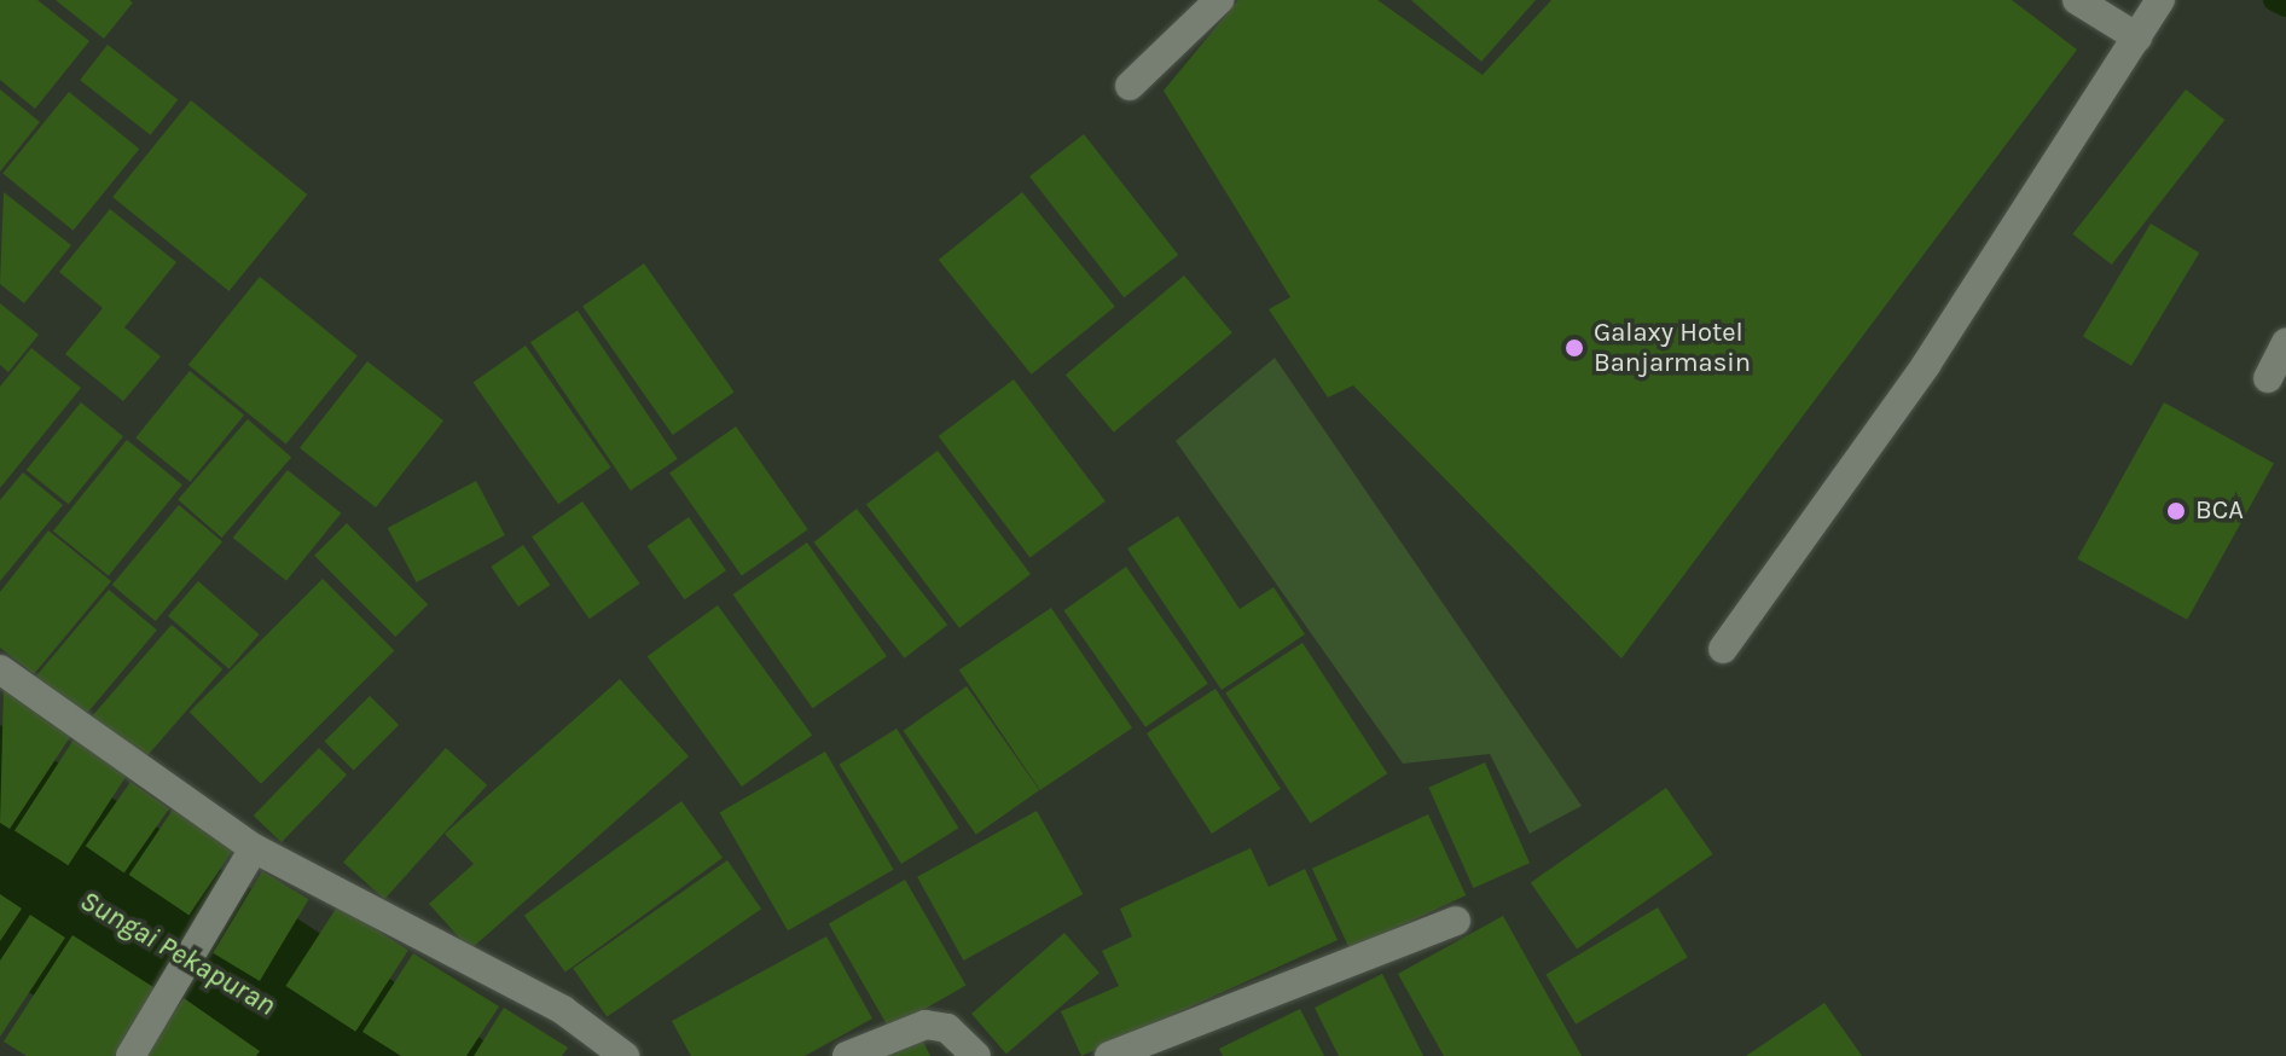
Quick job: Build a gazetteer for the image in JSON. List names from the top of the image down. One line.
{"water":["Sungai Pekapuran"],"places":["Galaxy Hotel Banjarmasin","BCA"]}
